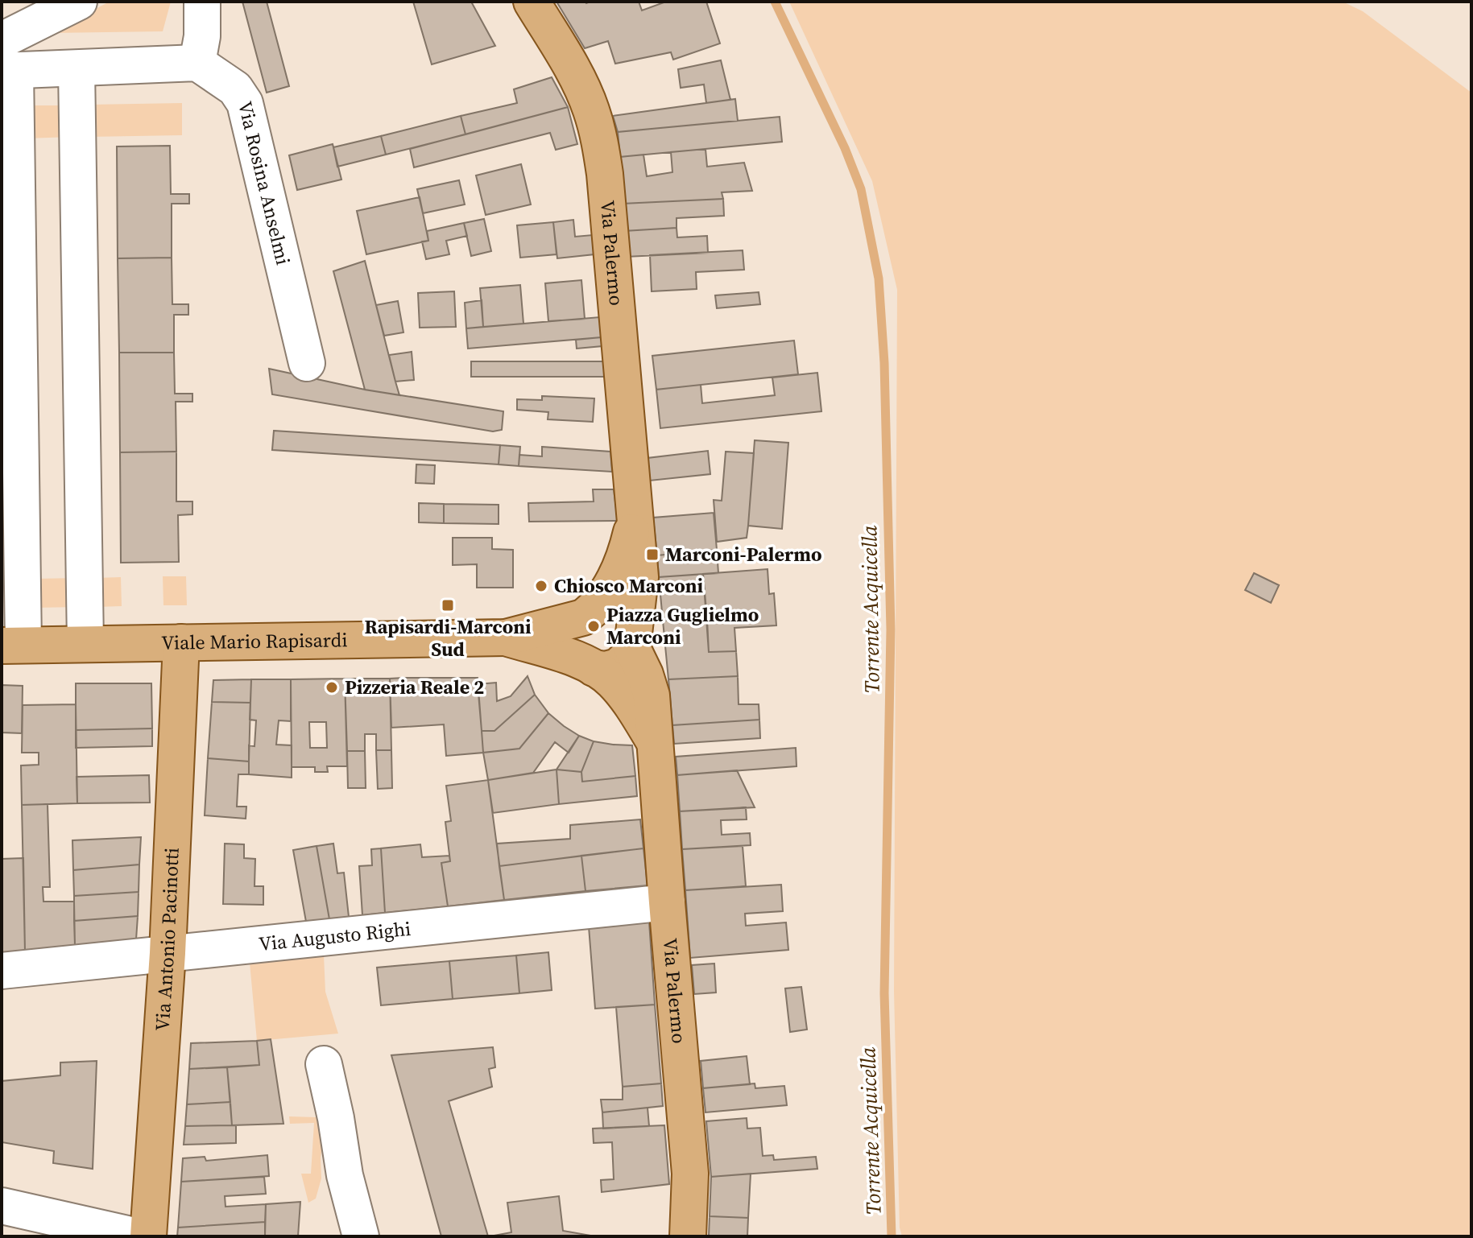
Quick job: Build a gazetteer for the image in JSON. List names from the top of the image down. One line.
{"streets":{"main road":["Via Palermo","Viale Mario Rapisardi","Via Antonio Pacinotti"],"street":["Via Rosina Anselmi","Via Augusto Righi"]},"crossings":[["Via Palermo","Via Augusto Righi"],["Viale Mario Rapisardi","Via Antonio Pacinotti"],["Via Augusto Righi","Via Antonio Pacinotti"]],"water":["Torrente Acquicella"],"places":{"transit":["Marconi-Palermo","Rapisardi-Marconi Sud"],"other":["Chiosco Marconi","Piazza Guglielmo Marconi","Pizzeria Reale 2"]}}
